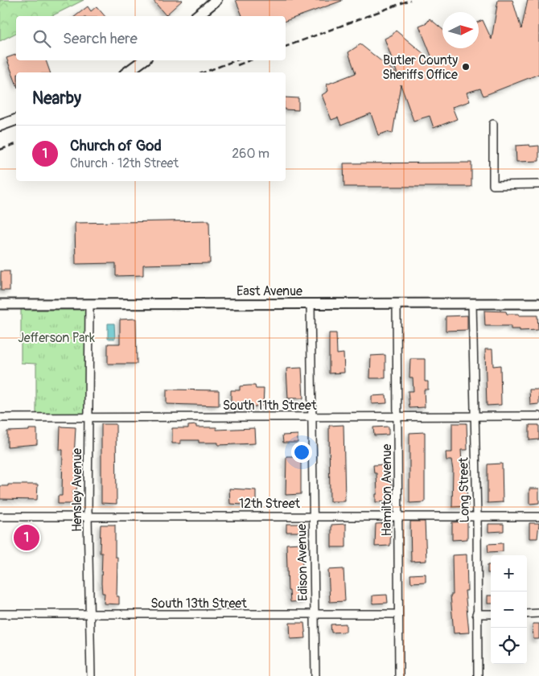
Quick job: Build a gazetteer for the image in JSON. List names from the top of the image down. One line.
{"streets":{"street":["East Avenue","South 11th Street","Hensley Avenue","Hamilton Avenue","Long Street","12th Street","Edison Avenue","South 13th Street"]},"crossings":[["East Avenue","Hensley Avenue"],["East Avenue","Hamilton Avenue"],["East Avenue","Long Street"],["East Avenue","Edison Avenue"],["South 11th Street","Hensley Avenue"],["South 11th Street","Hamilton Avenue"],["South 11th Street","Long Street"],["South 11th Street","Edison Avenue"],["Hensley Avenue","12th Street"],["Hensley Avenue","South 13th Street"],["Hamilton Avenue","12th Street"],["Hamilton Avenue","South 13th Street"],["Long Street","12th Street"],["12th Street","Edison Avenue"],["Edison Avenue","South 13th Street"]],"parks":["Jefferson Park"],"places":["Butler County Sheriffs Office"],"north":"right","page":{"search":"Search here","heading":"Nearby","list":[{"mark":"1","name":"Church of God","note":"Church · 12th Street","value":"260 m"}],"pins":"1","map_buttons":["+","−"]}}
